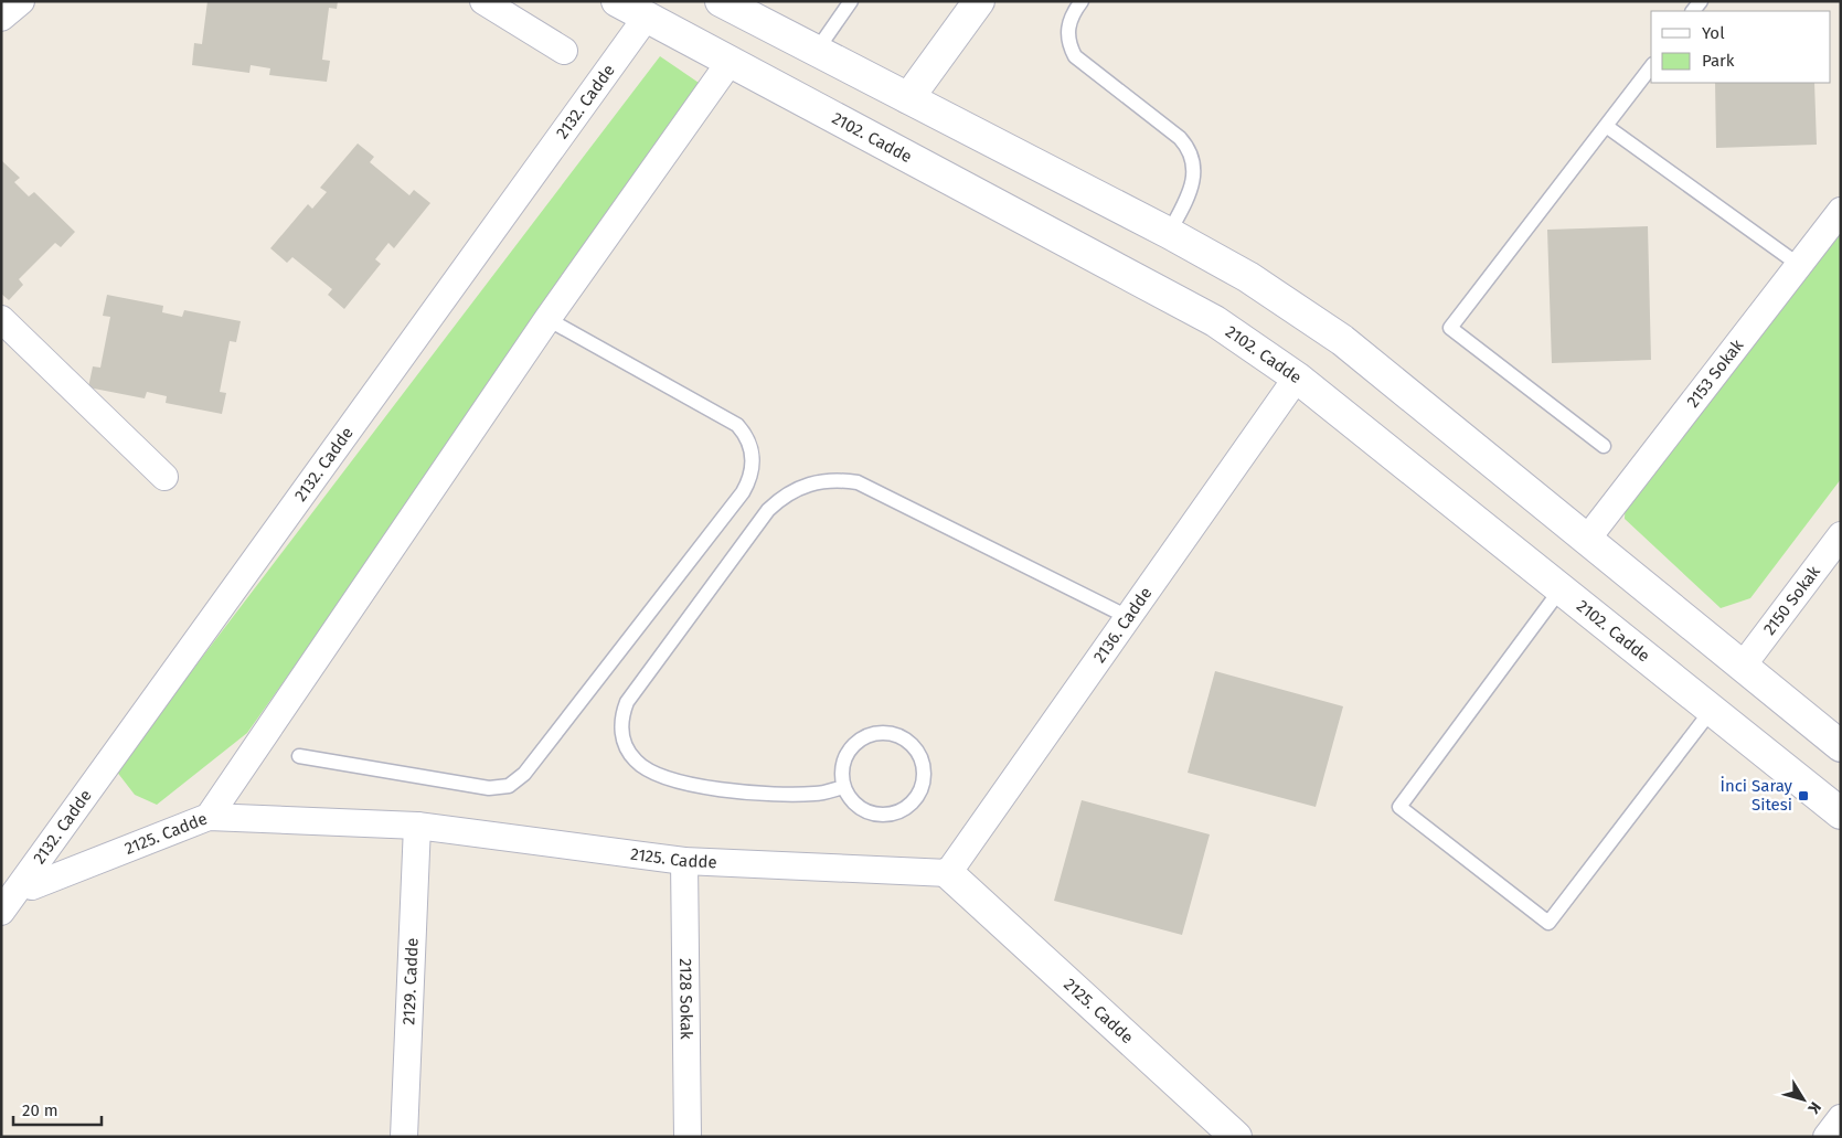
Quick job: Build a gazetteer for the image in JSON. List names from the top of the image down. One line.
{"streets":{"street":["2132. Cadde","2102. Cadde","2153 Sokak","2150 Sokak","2136. Cadde","2125. Cadde","2129. Cadde","2128 Sokak"]},"crossings":[["2132. Cadde","2102. Cadde"],["2132. Cadde","2125. Cadde"],["2102. Cadde","2136. Cadde"],["2136. Cadde","2125. Cadde"],["2125. Cadde","2129. Cadde"],["2125. Cadde","2128 Sokak"]],"places":{"transit":["İnci Saray Sitesi"]},"legend":["Yol","Park"],"scale_bar":"20 m","north":"bottom right"}
